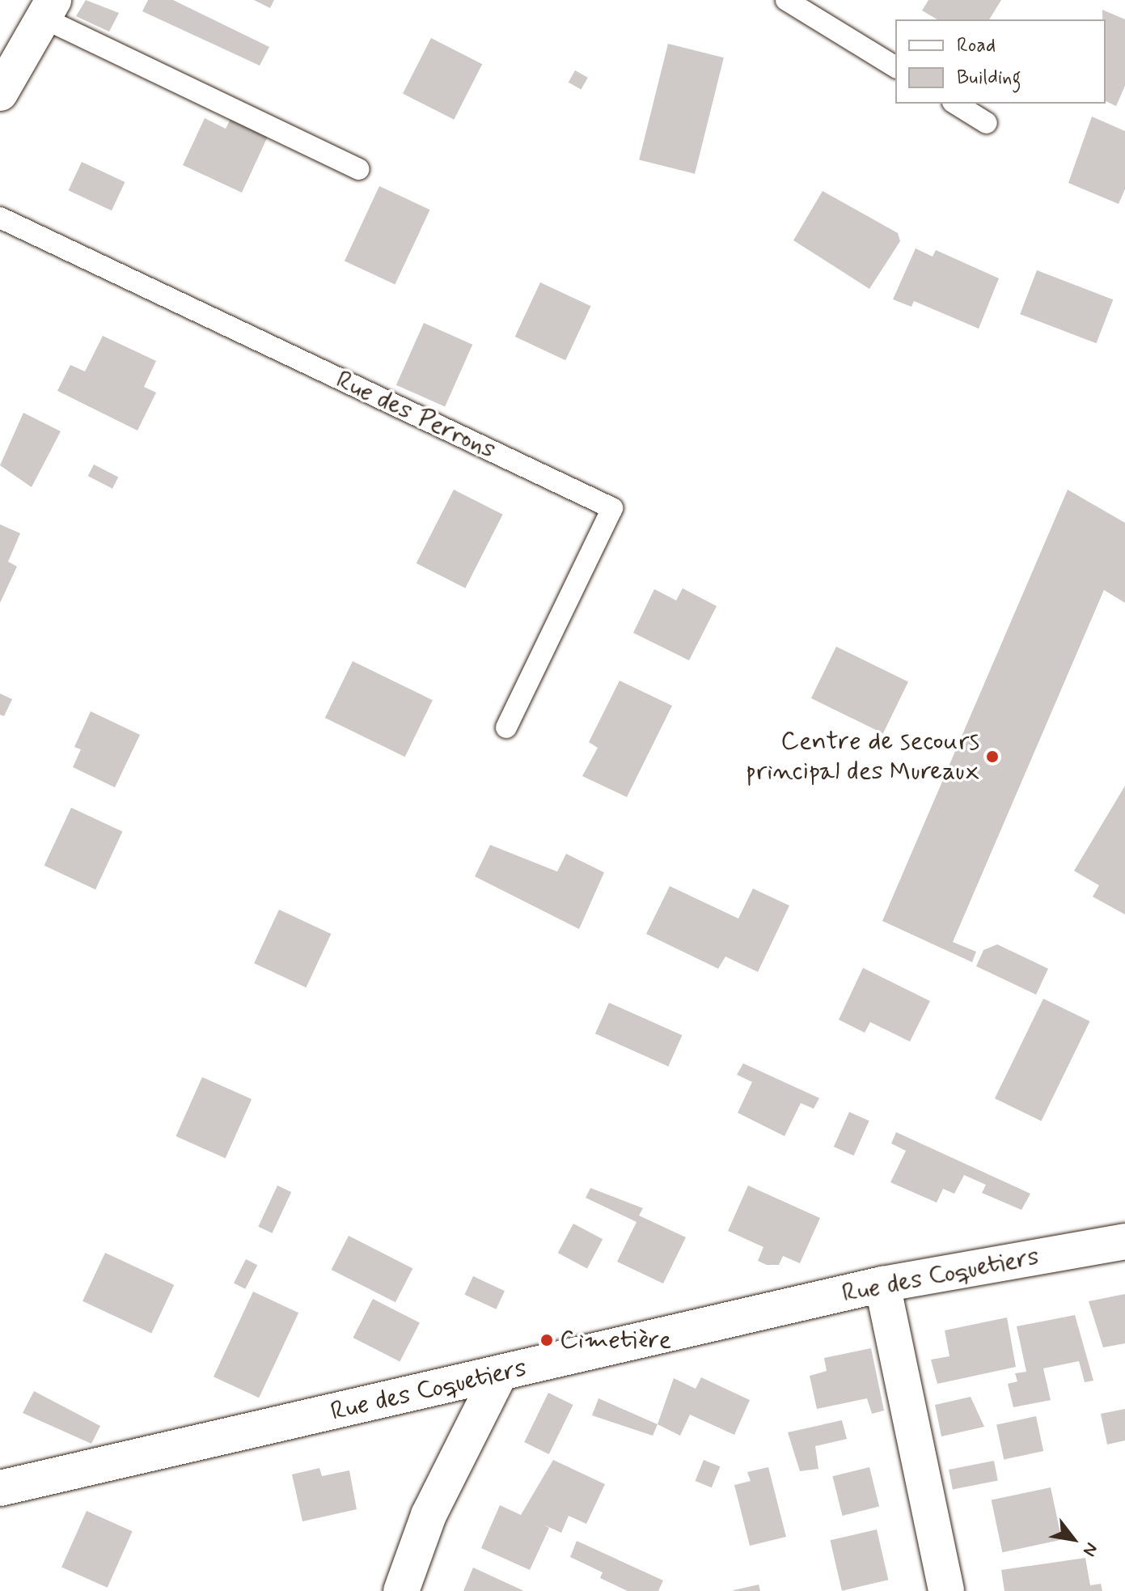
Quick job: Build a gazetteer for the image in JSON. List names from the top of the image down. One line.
{"streets":{"street":["Rue des Coquetiers"],"lane":["Rue des Perrons"]},"places":["Centre de secours principal des Mureaux","Cimetière"],"legend":["Road","Building"],"north":"bottom right"}
